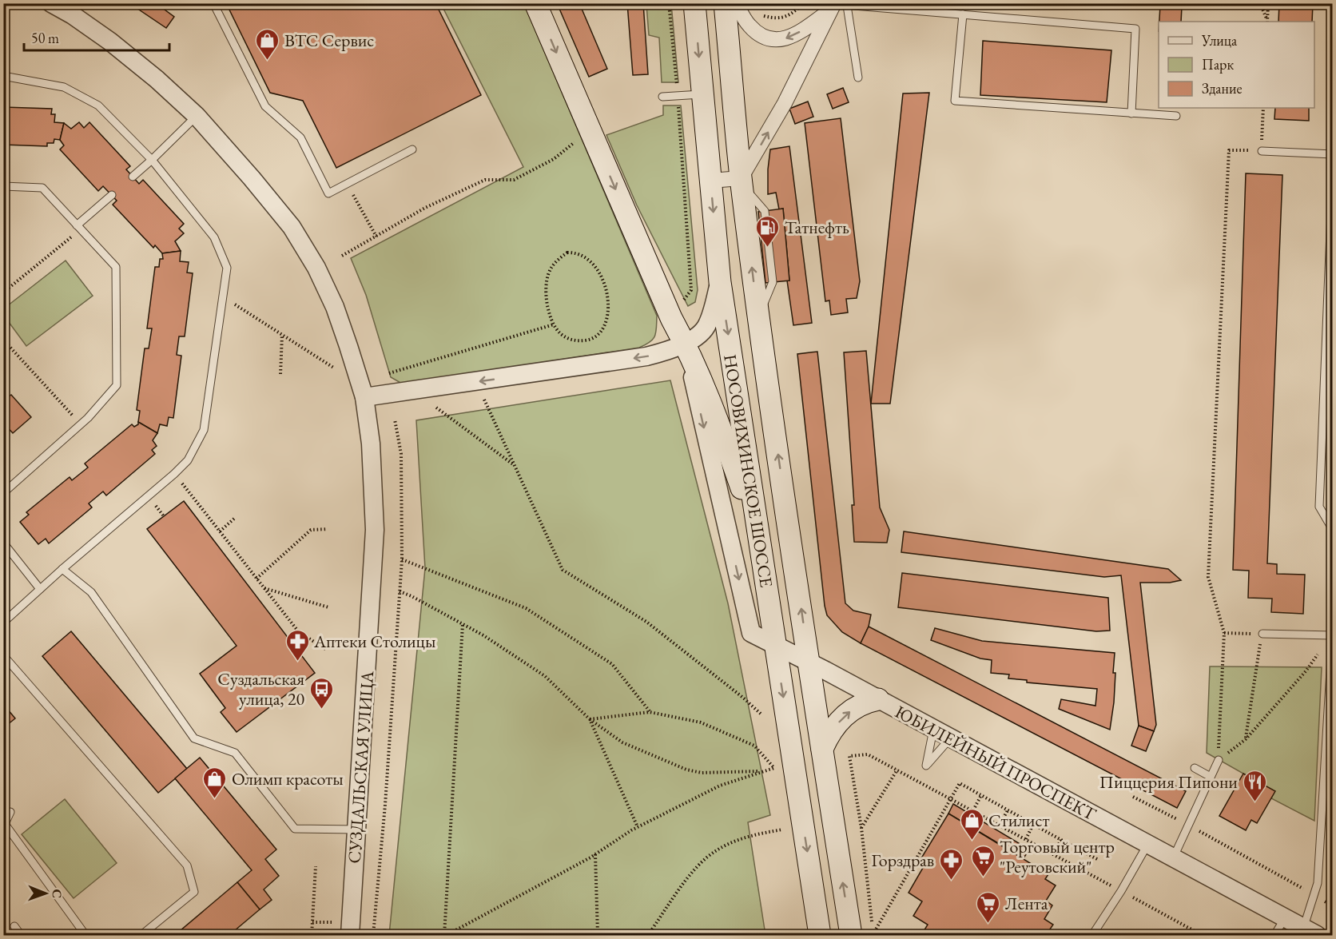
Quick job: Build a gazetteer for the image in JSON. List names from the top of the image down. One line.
{"streets":{"main road":["НОСОВИХИНСКОЕ ШОССЕ"],"street":["ЮБИЛЕЙНЫЙ ПРОСПЕКТ","СУЗДАЛЬСКАЯ УЛИЦА"]},"crossings":[["НОСОВИХИНСКОЕ ШОССЕ","ЮБИЛЕЙНЫЙ ПРОСПЕКТ"]],"places":{"shop":["ВТС Сервис","Олимп красоты","Стилист"],"fuel station":["Татнефть"],"pharmacy":["Аптеки Столицы","Горздрав"],"bus stop":["Суздальская улица, 20"],"restaurant":["Пиццерия Пипони"],"supermarket":["Торговый центр \"Реутовский\"","Лента"]},"legend":["Улица","Парк","Здание"],"scale_bar":"50 m","north":"right"}
